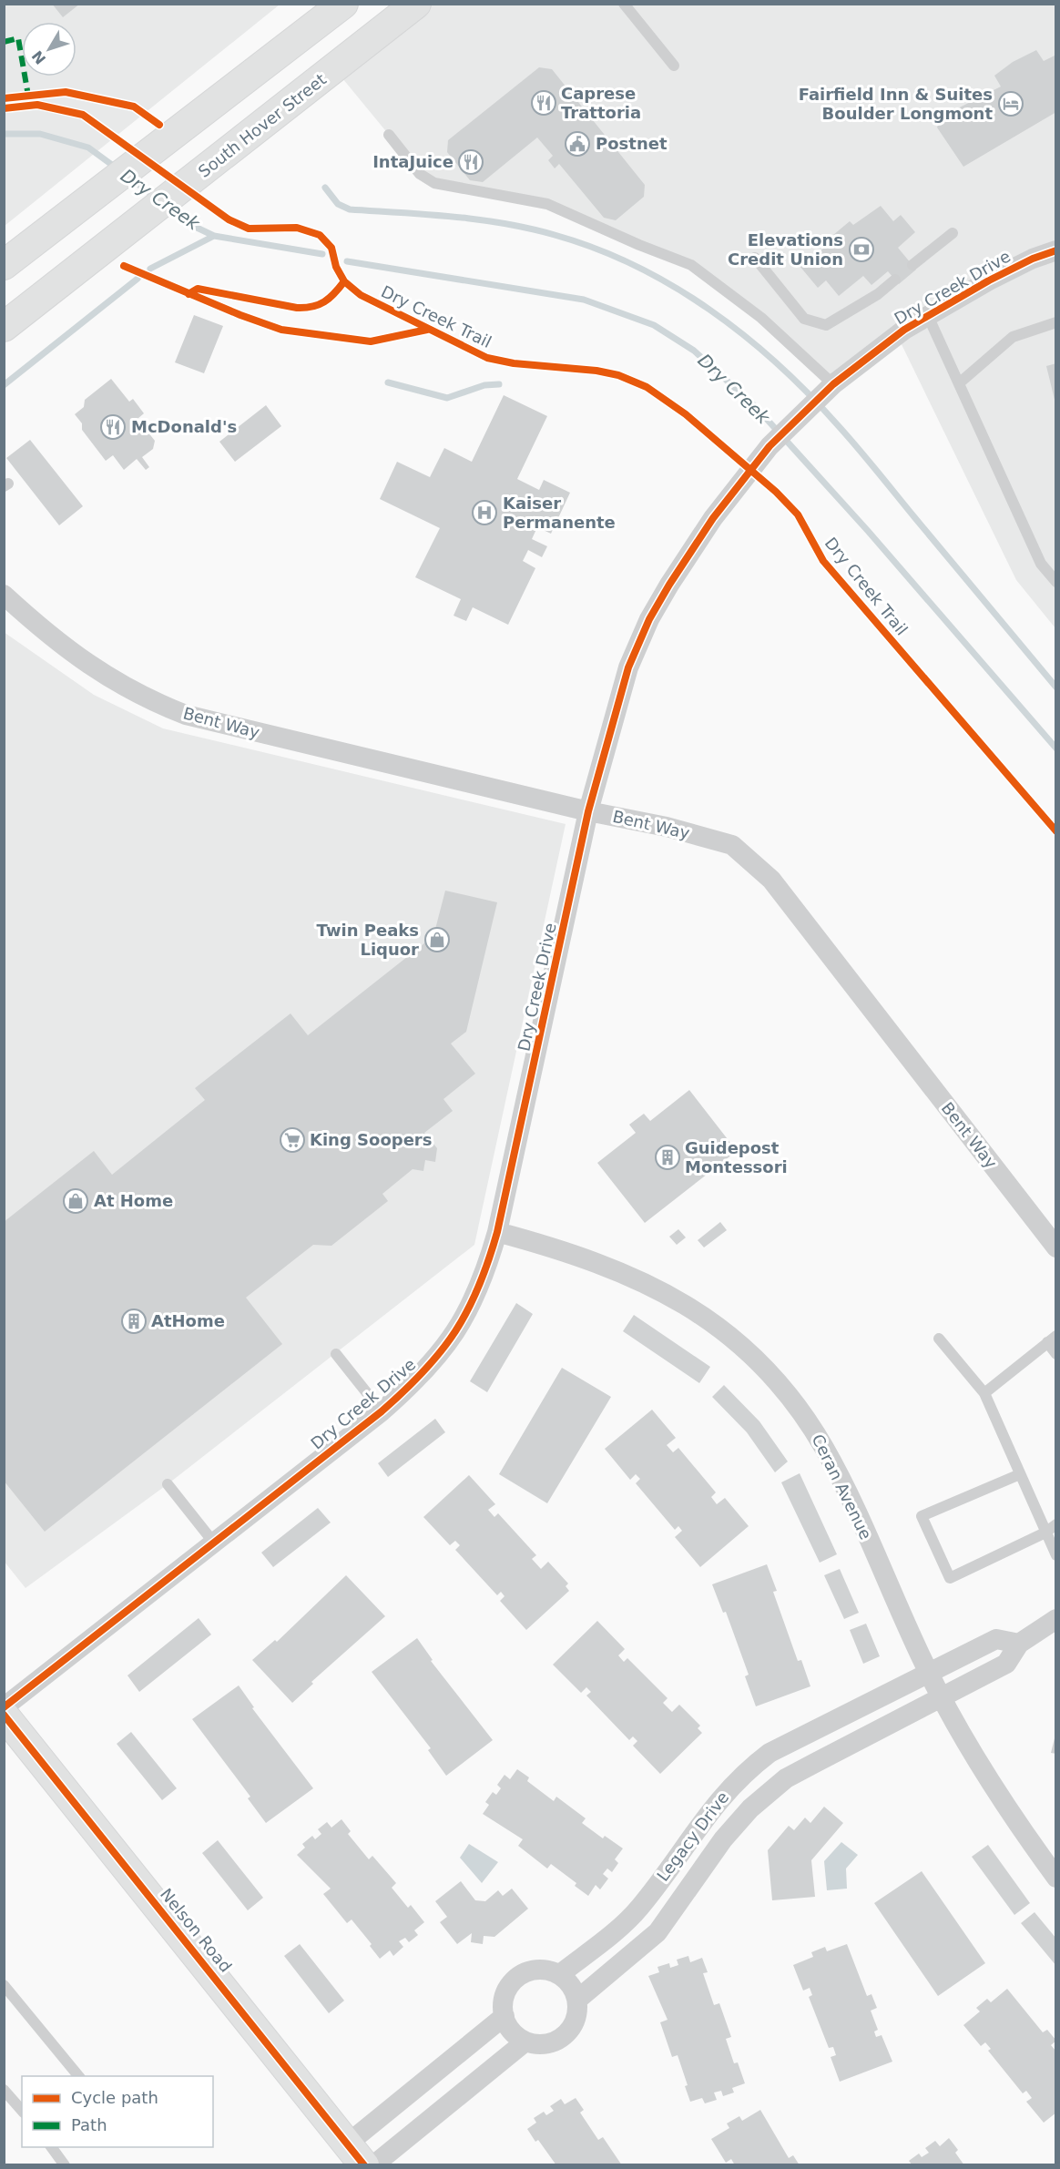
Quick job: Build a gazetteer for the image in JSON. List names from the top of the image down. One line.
{"streets":{"main road":["South Hover Street","Nelson Road"],"street":["Dry Creek Drive","Bent Way","Ceran Avenue","Legacy Drive"],"cycle path":["Dry Creek Trail"]},"crossings":[["Dry Creek Drive","Bent Way"],["Dry Creek Drive","Ceran Avenue"],["Ceran Avenue","Legacy Drive"]],"water":["Dry Creek"],"places":{"restaurant":["Caprese Trattoria","IntaJuice","McDonald's"],"hotel":["Fairfield Inn & Suites Boulder Longmont"],"public building":["Postnet"],"bank":["Elevations Credit Union"],"hospital":["Kaiser Permanente"],"shop":["Twin Peaks Liquor","At Home"],"supermarket":["King Soopers"],"building":["Guidepost Montessori","AtHome"]},"legend":["Cycle path","Path"],"north":"bottom left"}
